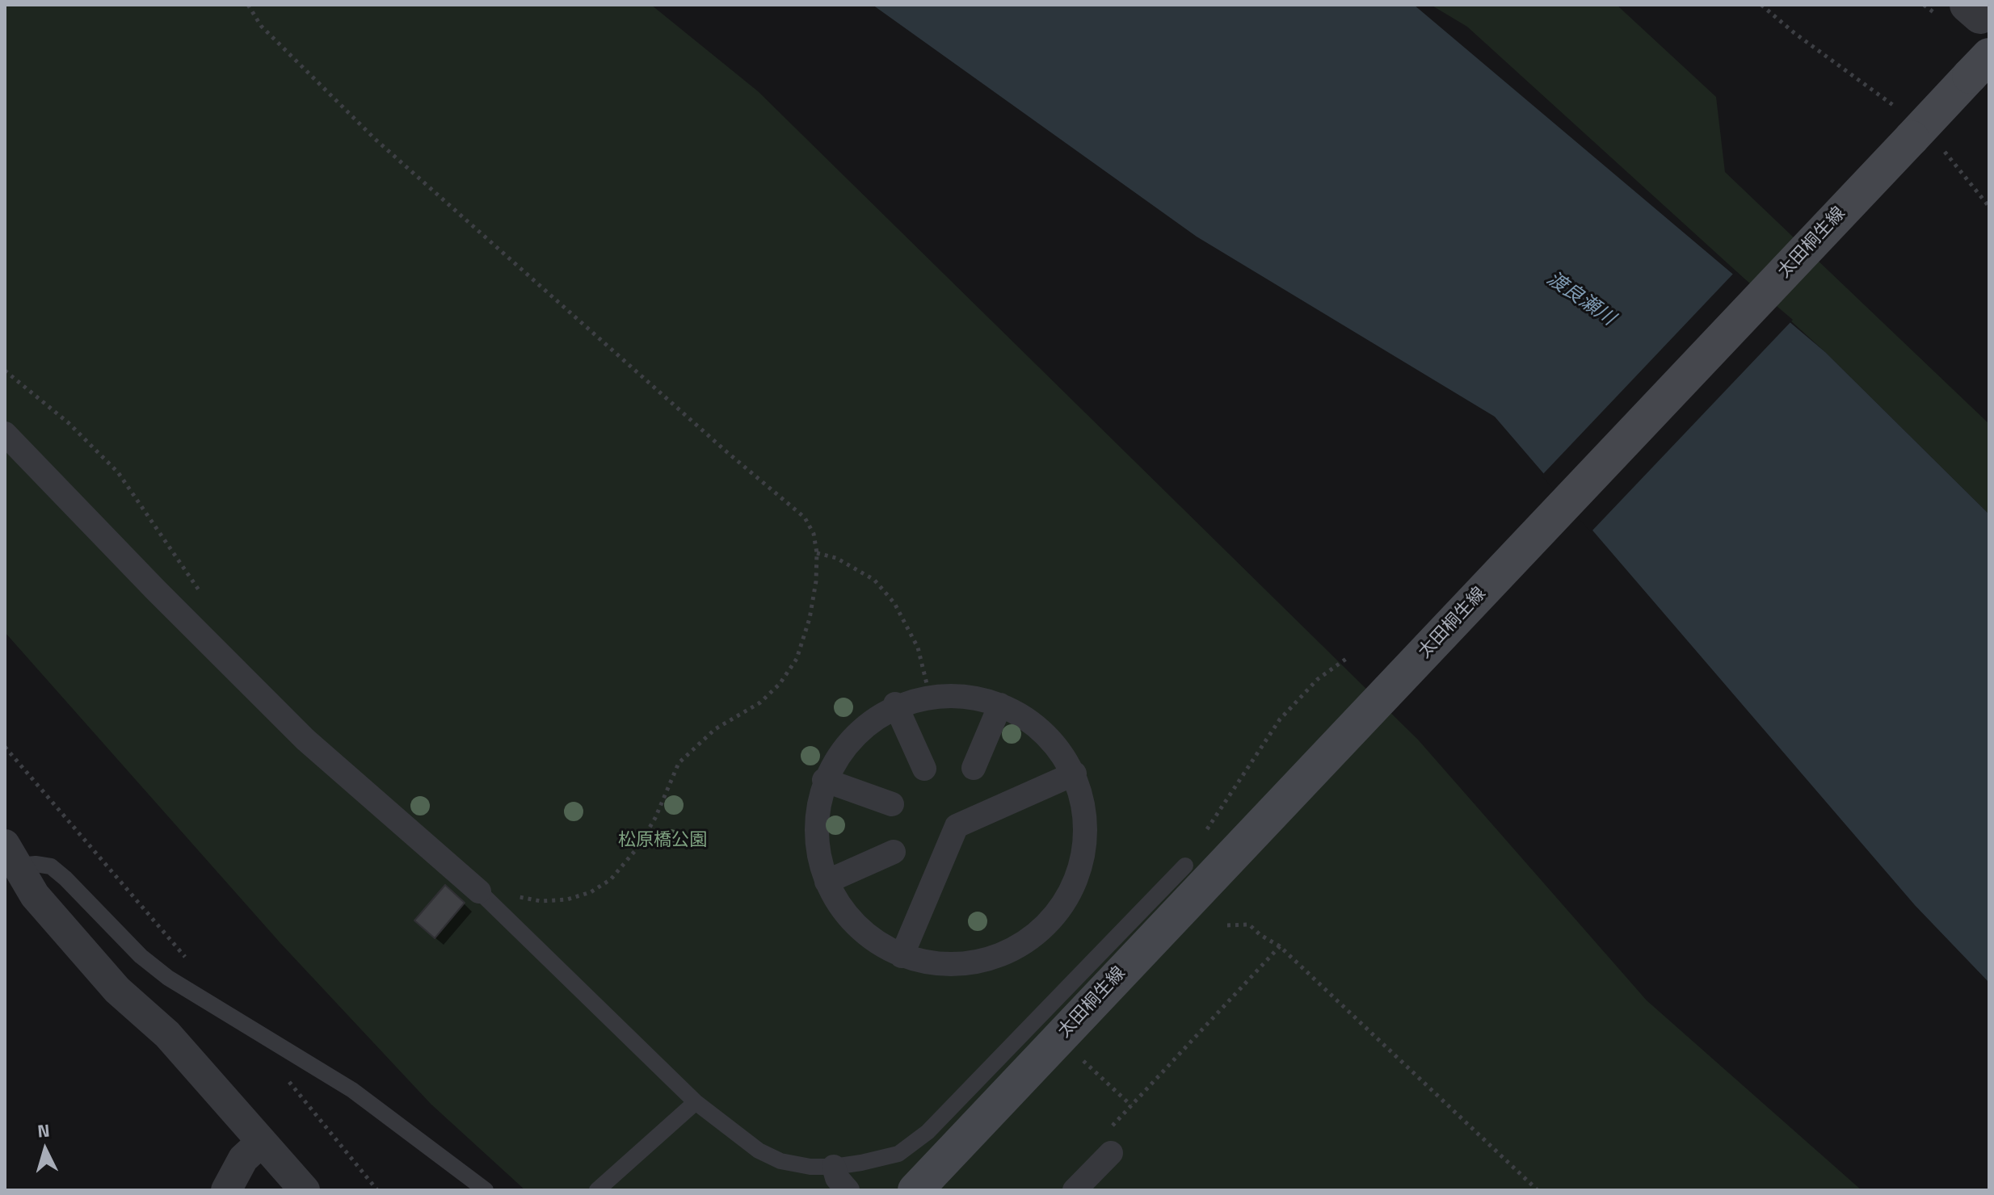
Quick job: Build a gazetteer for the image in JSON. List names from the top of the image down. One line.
{"streets":{"main road":["太田桐生線"]},"water":["渡良瀬川"],"parks":["松原橋公園"],"north":"top"}
